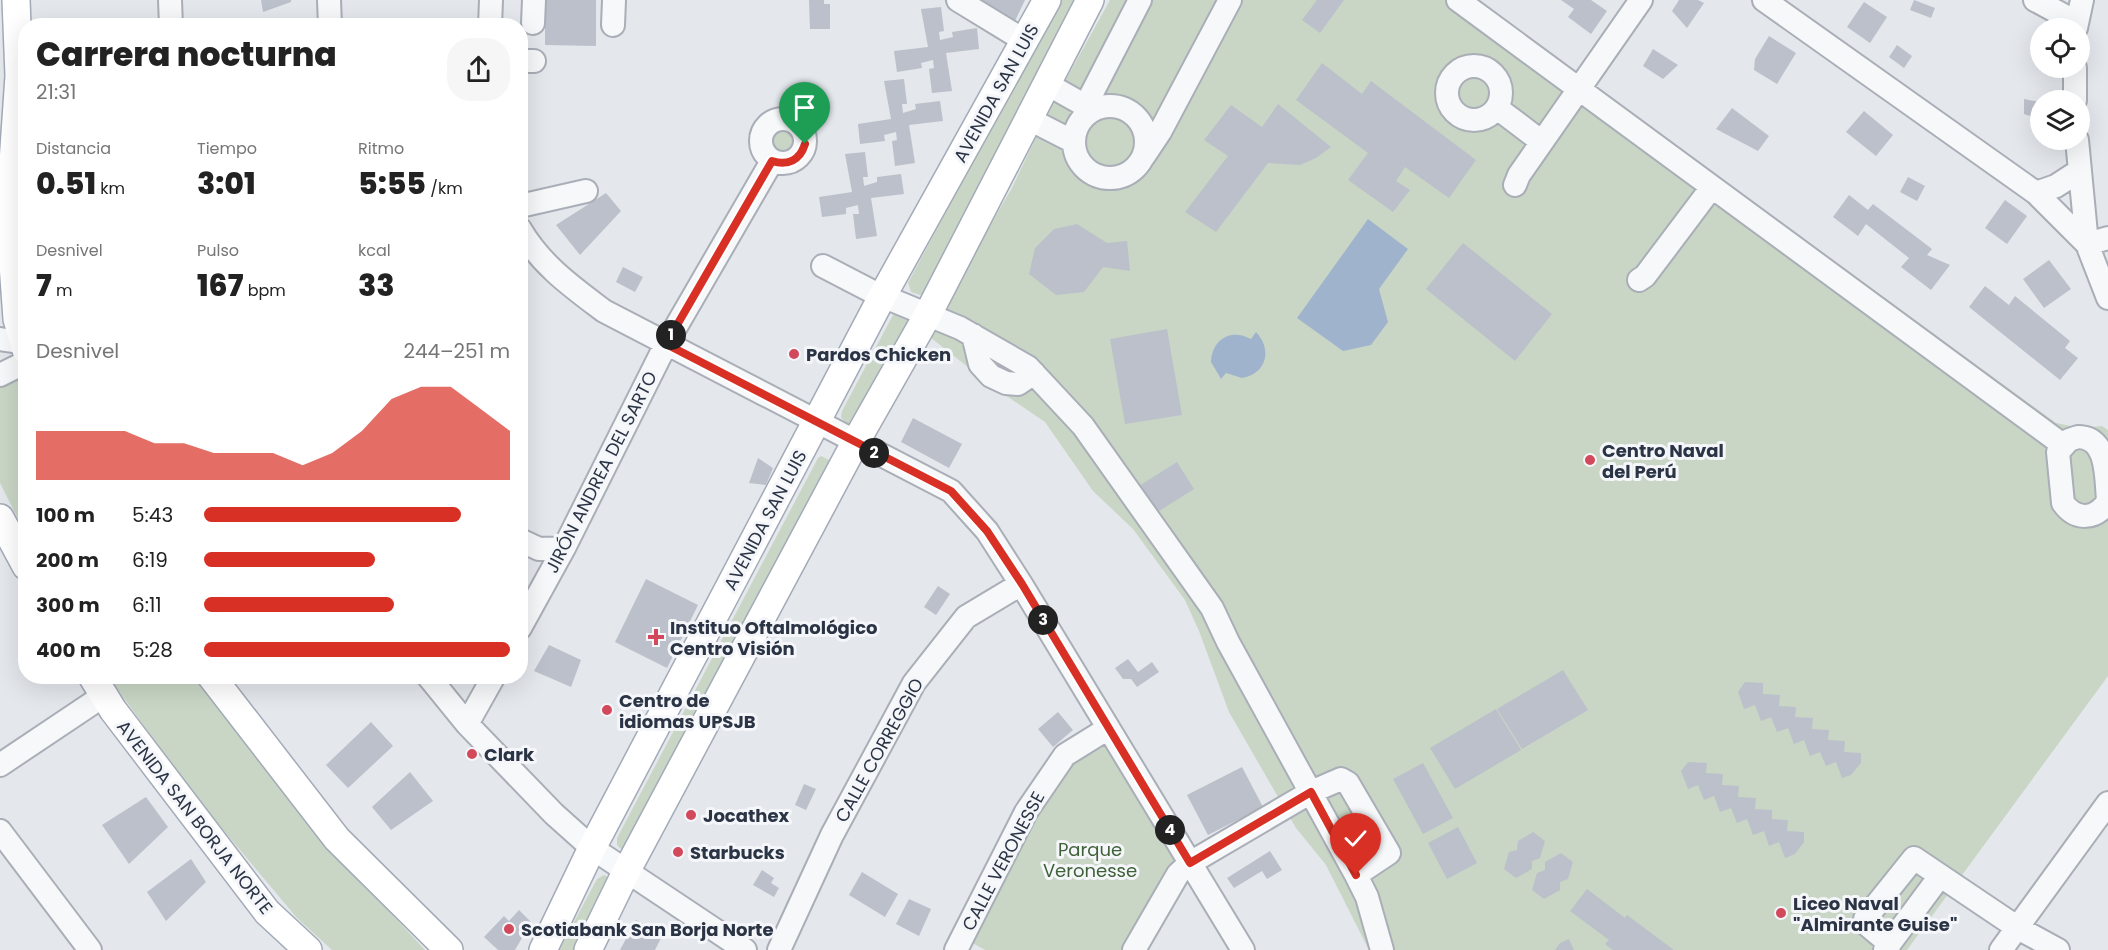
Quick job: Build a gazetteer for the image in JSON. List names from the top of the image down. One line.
{"streets":{"main road":["AVENIDA SAN LUIS","AVENIDA SAN BORJA NORTE"],"street":["JIRÓN ANDREA DEL SARTO","CALLE CORREGGIO","CALLE VERONESSE"]},"parks":["Parque Veronesse"],"places":{"other":["Pardos Chicken","Centro Naval del Perú","Centro de idiomas UPSJB","Clark","Jocathex","Starbucks","Liceo Naval \"Almirante Guise\"","Scotiabank San Borja Norte"],"health":["Instituo Oftalmológico Centro Visión"]},"page":{"heading":["Carrera nocturna","21:31"],"stats":[["Distancia","0.51 km"],["Tiempo","3:01"],["Ritmo","5:55 /km"],["Desnivel","7 m"],["Pulso","167 bpm"],["kcal","33"]],"pins":["1","2","3","4"],"chart":["Desnivel","244–251 m"],"list":[{"name":"100 m","note":"5:43"},{"name":"200 m","note":"6:19"},{"name":"300 m","note":"6:11"},{"name":"400 m","note":"5:28"}]}}
